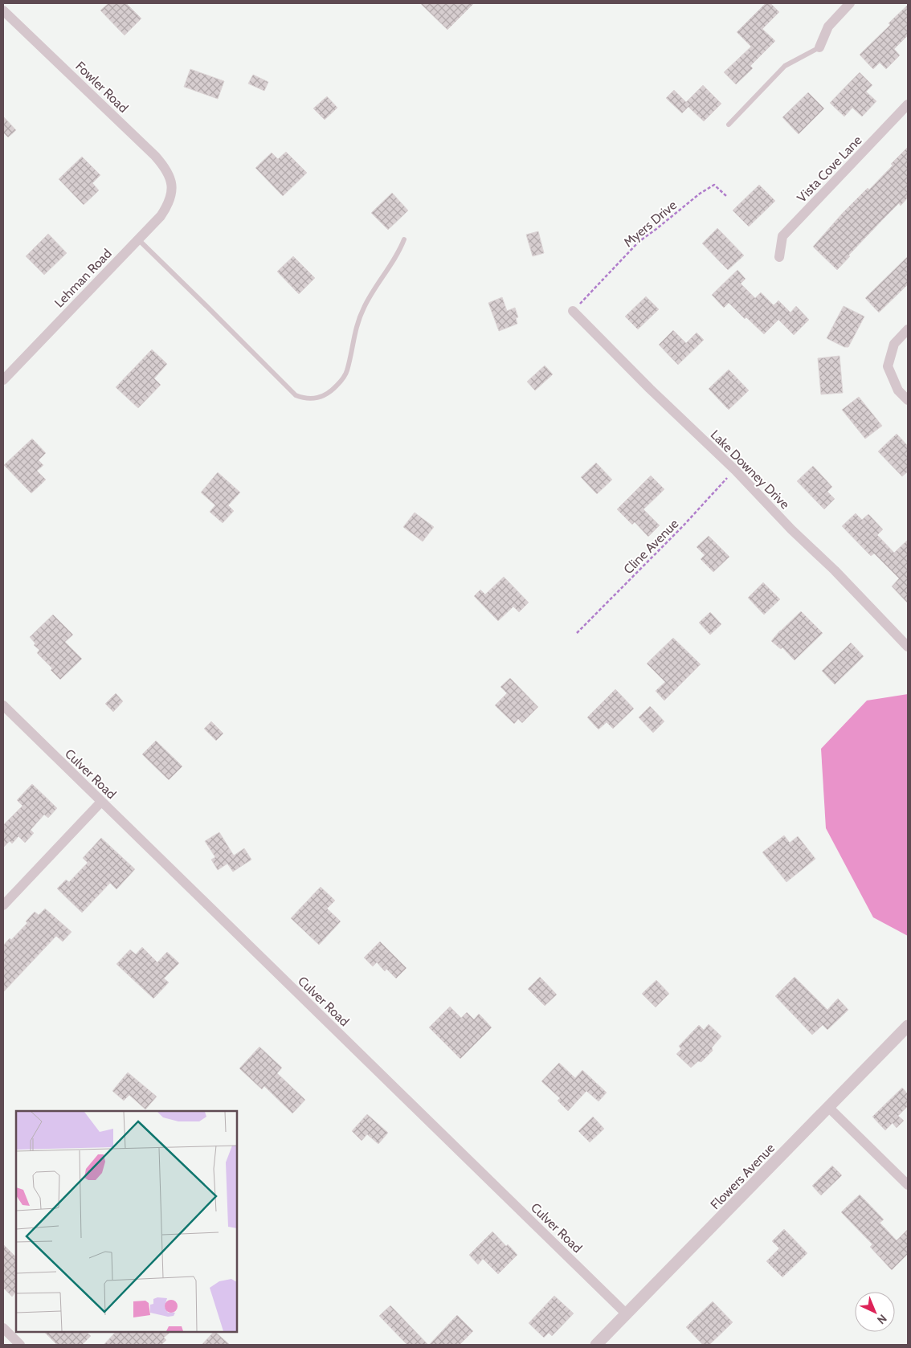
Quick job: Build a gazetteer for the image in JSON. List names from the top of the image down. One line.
{"streets":{"street":["Fowler Road","Vista Cove Lane","Lehman Road","Lake Downey Drive","Culver Road","Flowers Avenue"],"path":["Myers Drive","Cline Avenue"]},"crossings":[["Fowler Road","Lehman Road"],["Myers Drive","Lake Downey Drive"],["Lake Downey Drive","Cline Avenue"],["Culver Road","Flowers Avenue"]],"north":"bottom right"}
